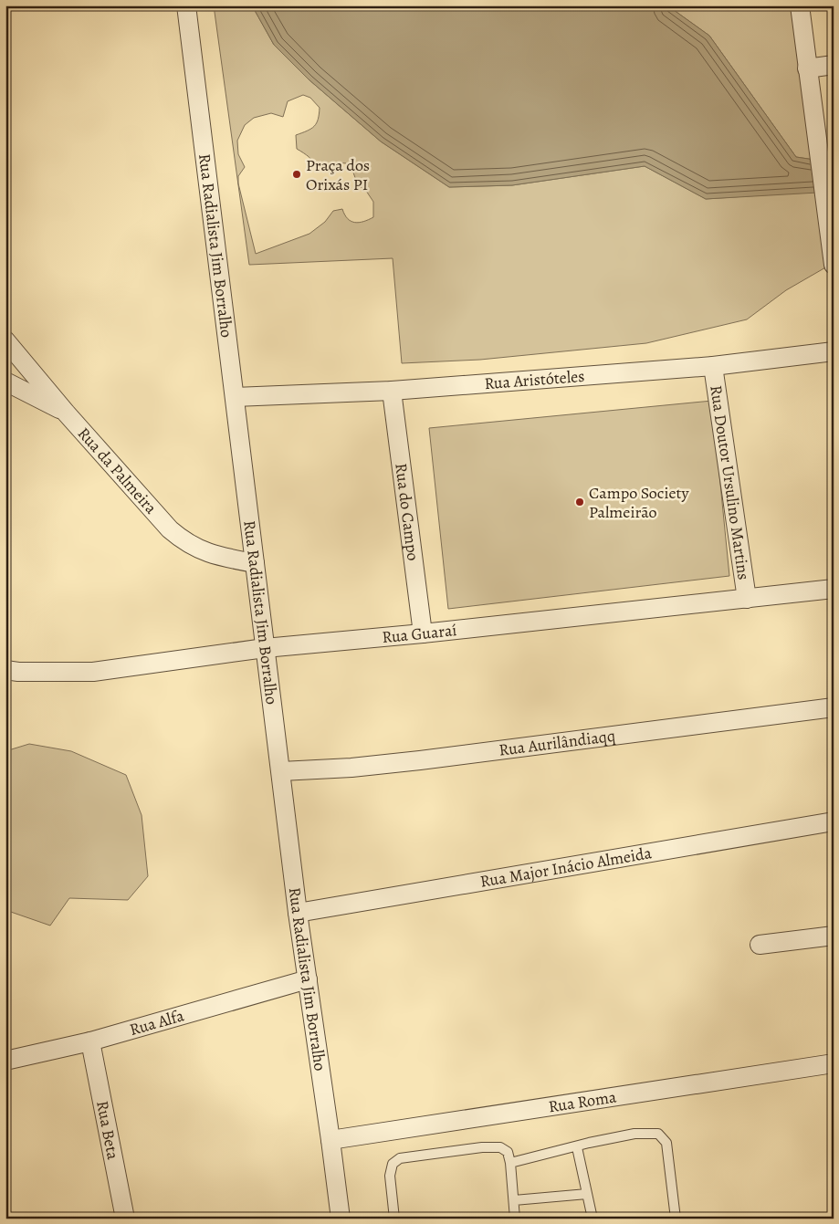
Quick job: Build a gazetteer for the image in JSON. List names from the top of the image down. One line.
{"streets":{"street":["Rua Radialista Jim Borralho","Rua Aristóteles","Rua da Palmeira","Rua Doutor Ursulino Martins","Rua do Campo","Rua Guaraí","Rua Aurilândiaqq","Rua Major Inácio Almeida","Rua Alfa","Rua Roma","Rua Beta"]},"crossings":[["Rua Radialista Jim Borralho","Rua Aristóteles"],["Rua Radialista Jim Borralho","Rua da Palmeira"],["Rua Radialista Jim Borralho","Rua Guaraí"],["Rua Radialista Jim Borralho","Rua Aurilândiaqq"],["Rua Radialista Jim Borralho","Rua Major Inácio Almeida"],["Rua Radialista Jim Borralho","Rua Alfa"],["Rua Radialista Jim Borralho","Rua Roma"],["Rua Aristóteles","Rua Doutor Ursulino Martins"],["Rua Aristóteles","Rua do Campo"],["Rua Doutor Ursulino Martins","Rua Guaraí"],["Rua do Campo","Rua Guaraí"],["Rua Alfa","Rua Beta"]],"places":["Praça dos Orixás PI","Campo Society Palmeirão"]}
